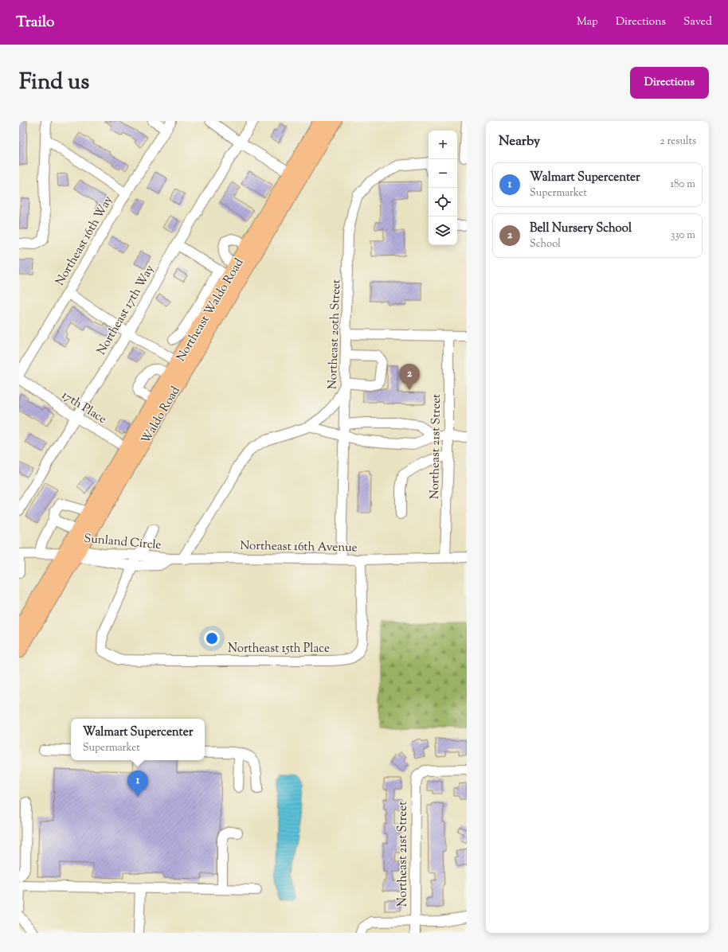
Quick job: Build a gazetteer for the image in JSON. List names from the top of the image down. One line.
{"streets":{"highway":["Northeast Waldo Road","Waldo Road"],"street":["Northeast 16th Way","Northeast 17th Way","Northeast 20th Street","17th Place","Northeast 21st Street","Sunland Circle","Northeast 16th Avenue","Northeast 15th Place"]},"crossings":[["Northeast 17th Way","17th Place"],["Northeast Waldo Road","17th Place"],["Northeast Waldo Road","Waldo Road"],["Northeast 20th Street","Northeast 16th Avenue"],["17th Place","Waldo Road"],["Waldo Road","Sunland Circle"],["Northeast 21st Street","Northeast 16th Avenue"],["Sunland Circle","Northeast 16th Avenue"],["Sunland Circle","Northeast 15th Place"],["Northeast 16th Avenue","Northeast 15th Place"]],"page":{"header":"Trailo","nav":["Map","Directions","Saved"],"title":"Find us","buttons":"Directions","heading":["Nearby","2 results"],"map_buttons":["+","−"],"list":[{"mark":"1","name":"Walmart Supercenter","note":"Supermarket","value":"180 m"},{"mark":"2","name":"Bell Nursery School","note":"School","value":"330 m"}],"pins":["2","1"],"popup":["Walmart Supercenter","Supermarket"]}}
